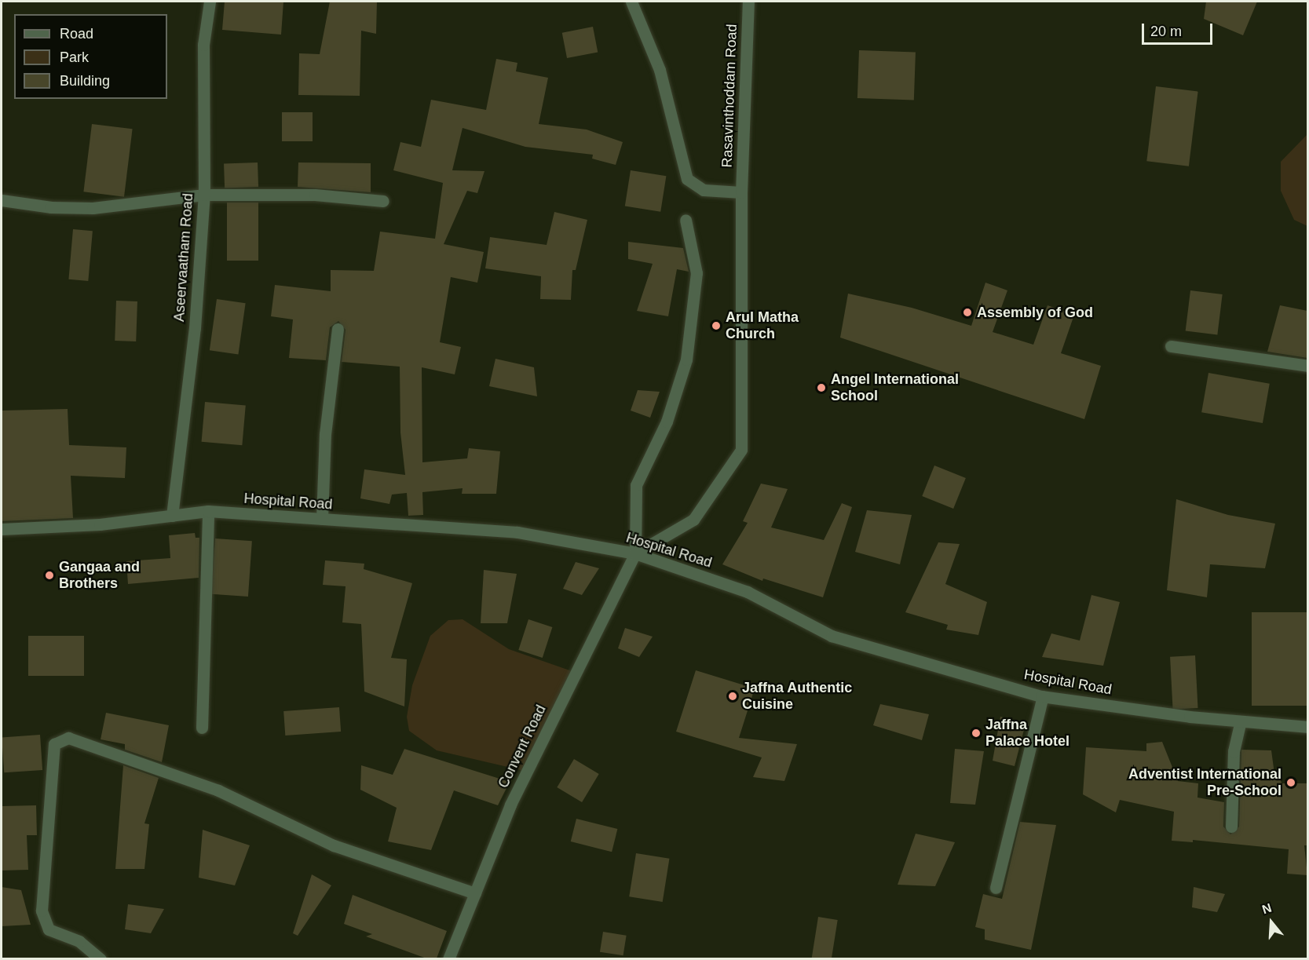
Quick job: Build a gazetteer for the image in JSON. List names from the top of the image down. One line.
{"streets":{"street":["Rasavinthoddam Road","Aseervaatham Road","Hospital Road","Convent Road"]},"crossings":[["Rasavinthoddam Road","Hospital Road"],["Rasavinthoddam Road","Convent Road"],["Aseervaatham Road","Hospital Road"],["Hospital Road","Convent Road"]],"places":["Assembly of God","Arul Matha Church","Angel International School","Gangaa and Brothers","Jaffna Authentic Cuisine","Jaffna Palace Hotel","Adventist International Pre-School"],"legend":["Road","Park","Building"],"scale_bar":"20 m","north":"top"}
